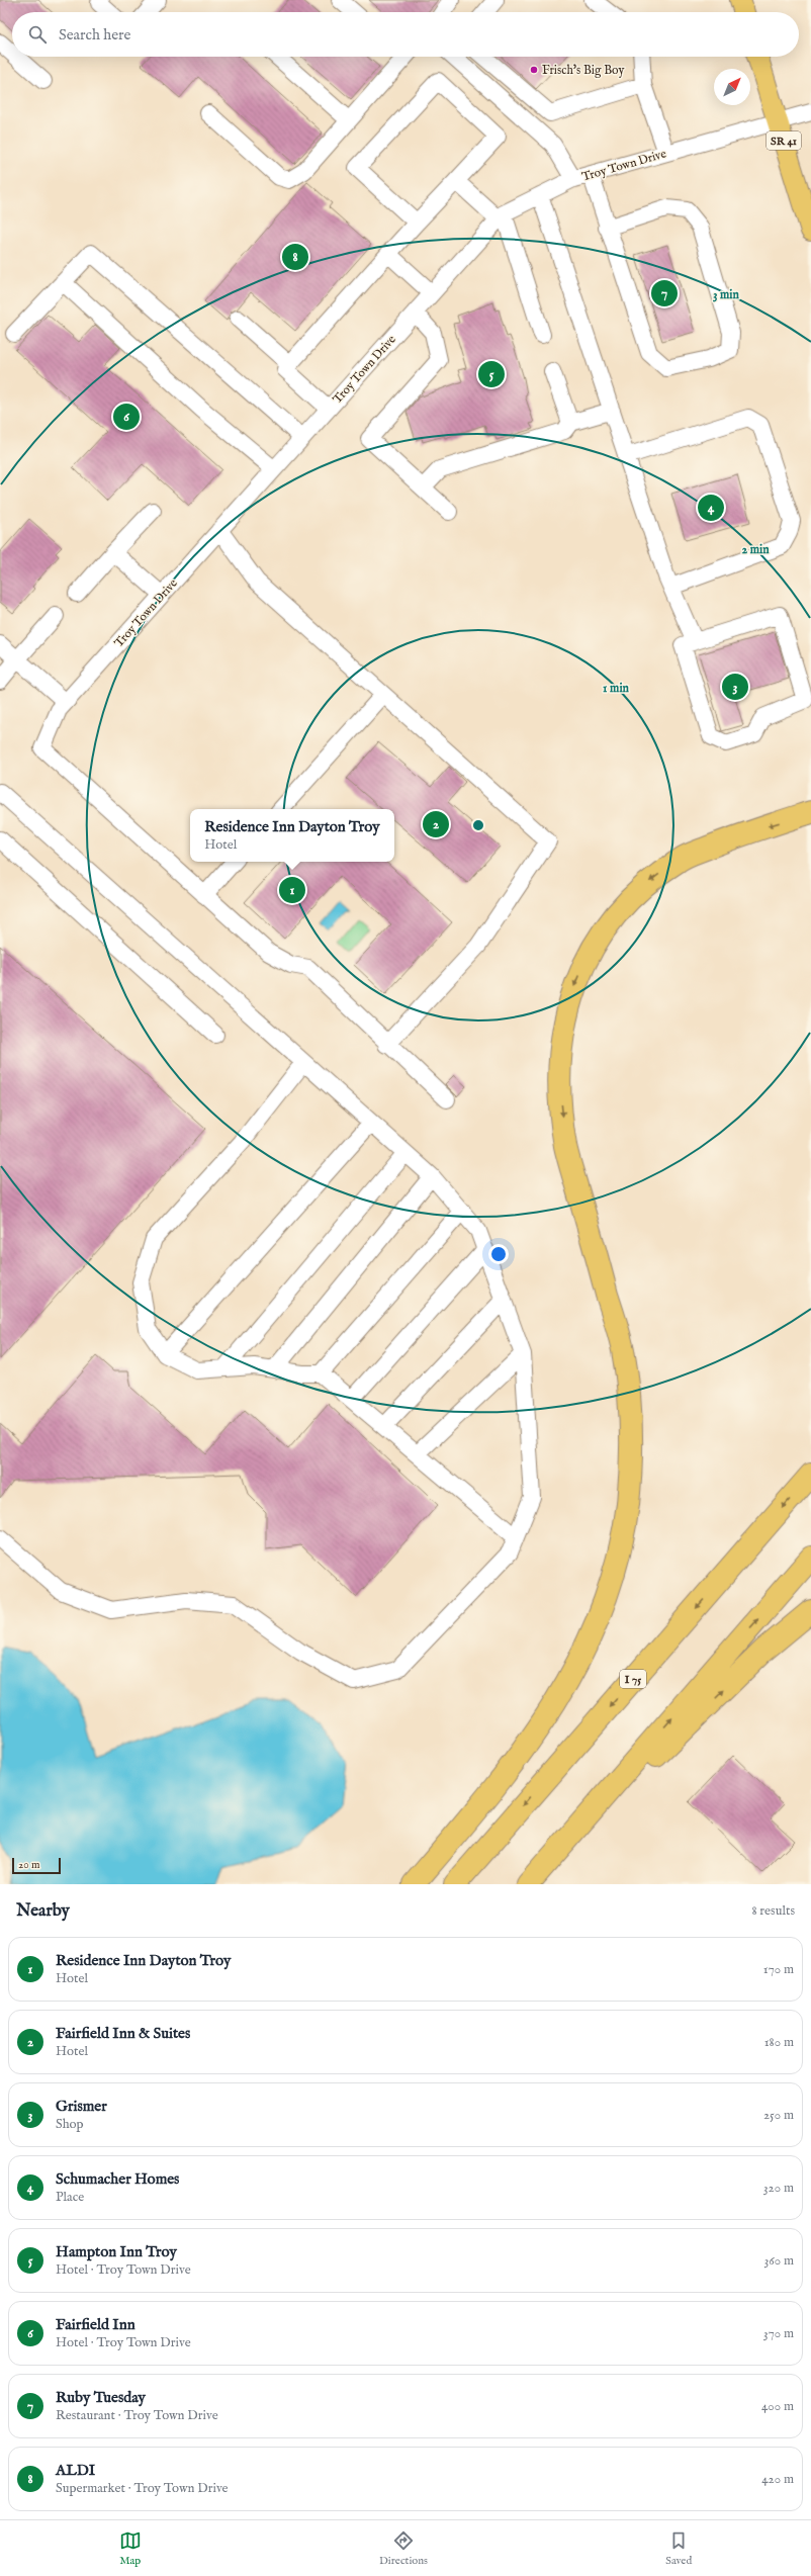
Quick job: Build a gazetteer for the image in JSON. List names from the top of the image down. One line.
{"streets":{"highway":["I 75"],"main road":["SR 41"],"street":["Troy Town Drive"]},"crossings":[["SR 41","Troy Town Drive"]],"places":["Frisch's Big Boy"],"scale_bar":"20 m","north":"top right","page":{"search":"Search here","pins":["8","7","5","6","4","3","2","1"],"popup":["Residence Inn Dayton Troy","Hotel"],"scale":"20 m","heading":["Nearby","8 results"],"list":[{"mark":"1","name":"Residence Inn Dayton Troy","note":"Hotel","value":"170 m"},{"mark":"2","name":"Fairfield Inn & Suites","note":"Hotel","value":"180 m"},{"mark":"3","name":"Grismer","note":"Shop","value":"250 m"},{"mark":"4","name":"Schumacher Homes","note":"Place","value":"320 m"},{"mark":"5","name":"Hampton Inn Troy","note":"Hotel · Troy Town Drive","value":"360 m"},{"mark":"6","name":"Fairfield Inn","note":"Hotel · Troy Town Drive","value":"370 m"},{"mark":"7","name":"Ruby Tuesday","note":"Restaurant · Troy Town Drive","value":"400 m"},{"mark":"8","name":"ALDI","note":"Supermarket · Troy Town Drive","value":"420 m"}],"nav":["Map","Directions","Saved"]},"rings":["3 min","2 min","1 min"]}
